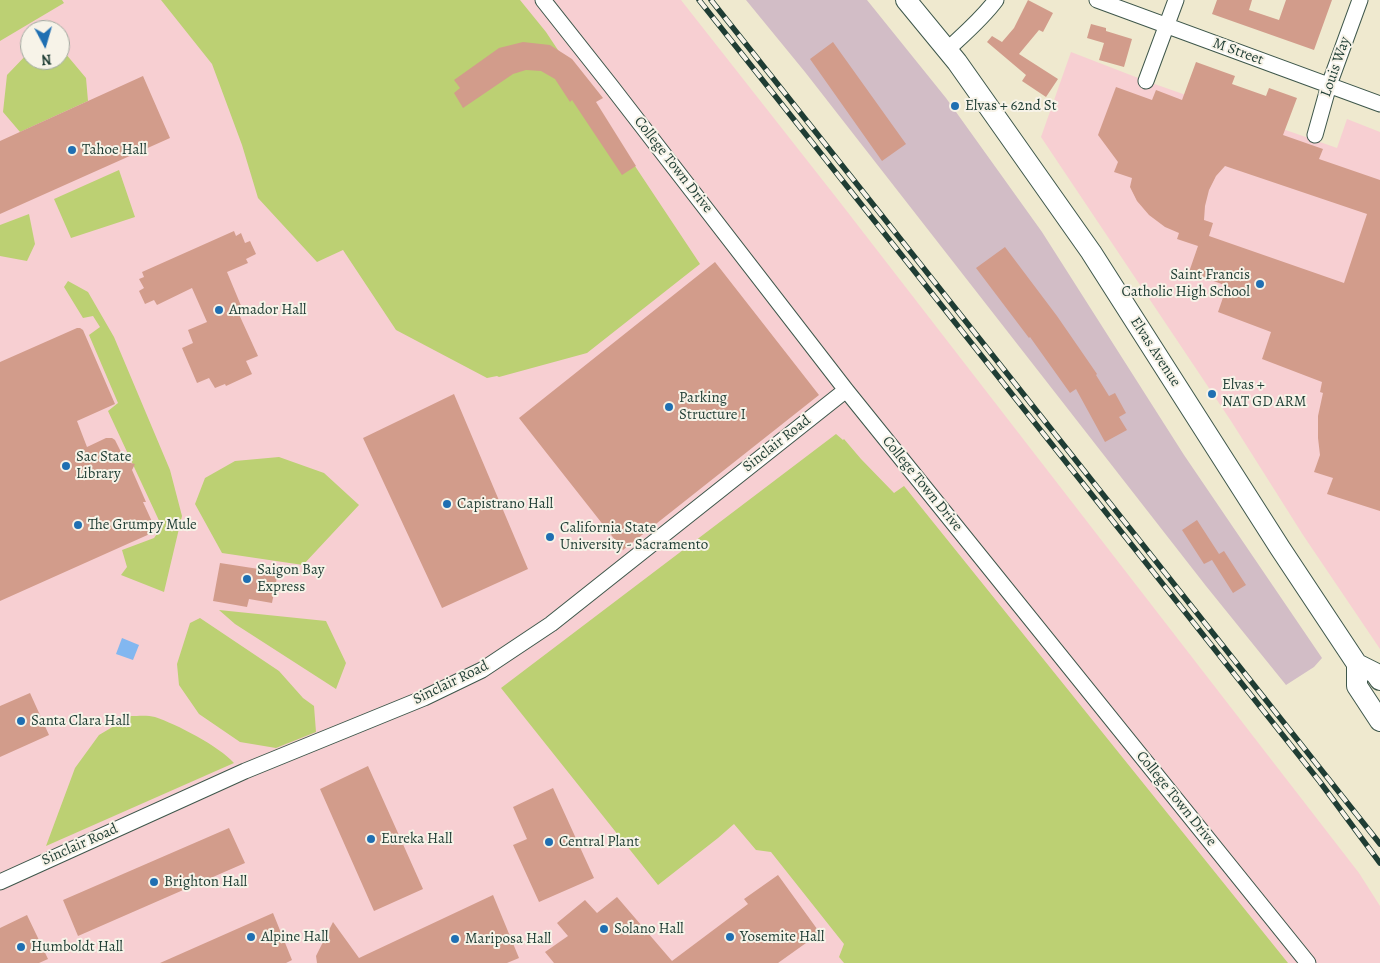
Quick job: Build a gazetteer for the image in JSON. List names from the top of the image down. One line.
{"streets":{"main road":["Elvas Avenue"],"street":["M Street","Louis Way","College Town Drive","Sinclair Road"]},"crossings":[["M Street","Louis Way"],["College Town Drive","Sinclair Road"]],"places":["Elvas + 62nd St","Tahoe Hall","Saint Francis Catholic High School","Amador Hall","Elvas + NAT GD ARM","Parking Structure I","Sac State Library","Capistrano Hall","The Grumpy Mule","California State University - Sacramento","Saigon Bay Express","Santa Clara Hall","Eureka Hall","Central Plant","Brighton Hall","Solano Hall","Alpine Hall","Yosemite Hall","Mariposa Hall","Humboldt Hall"],"north":"bottom"}
